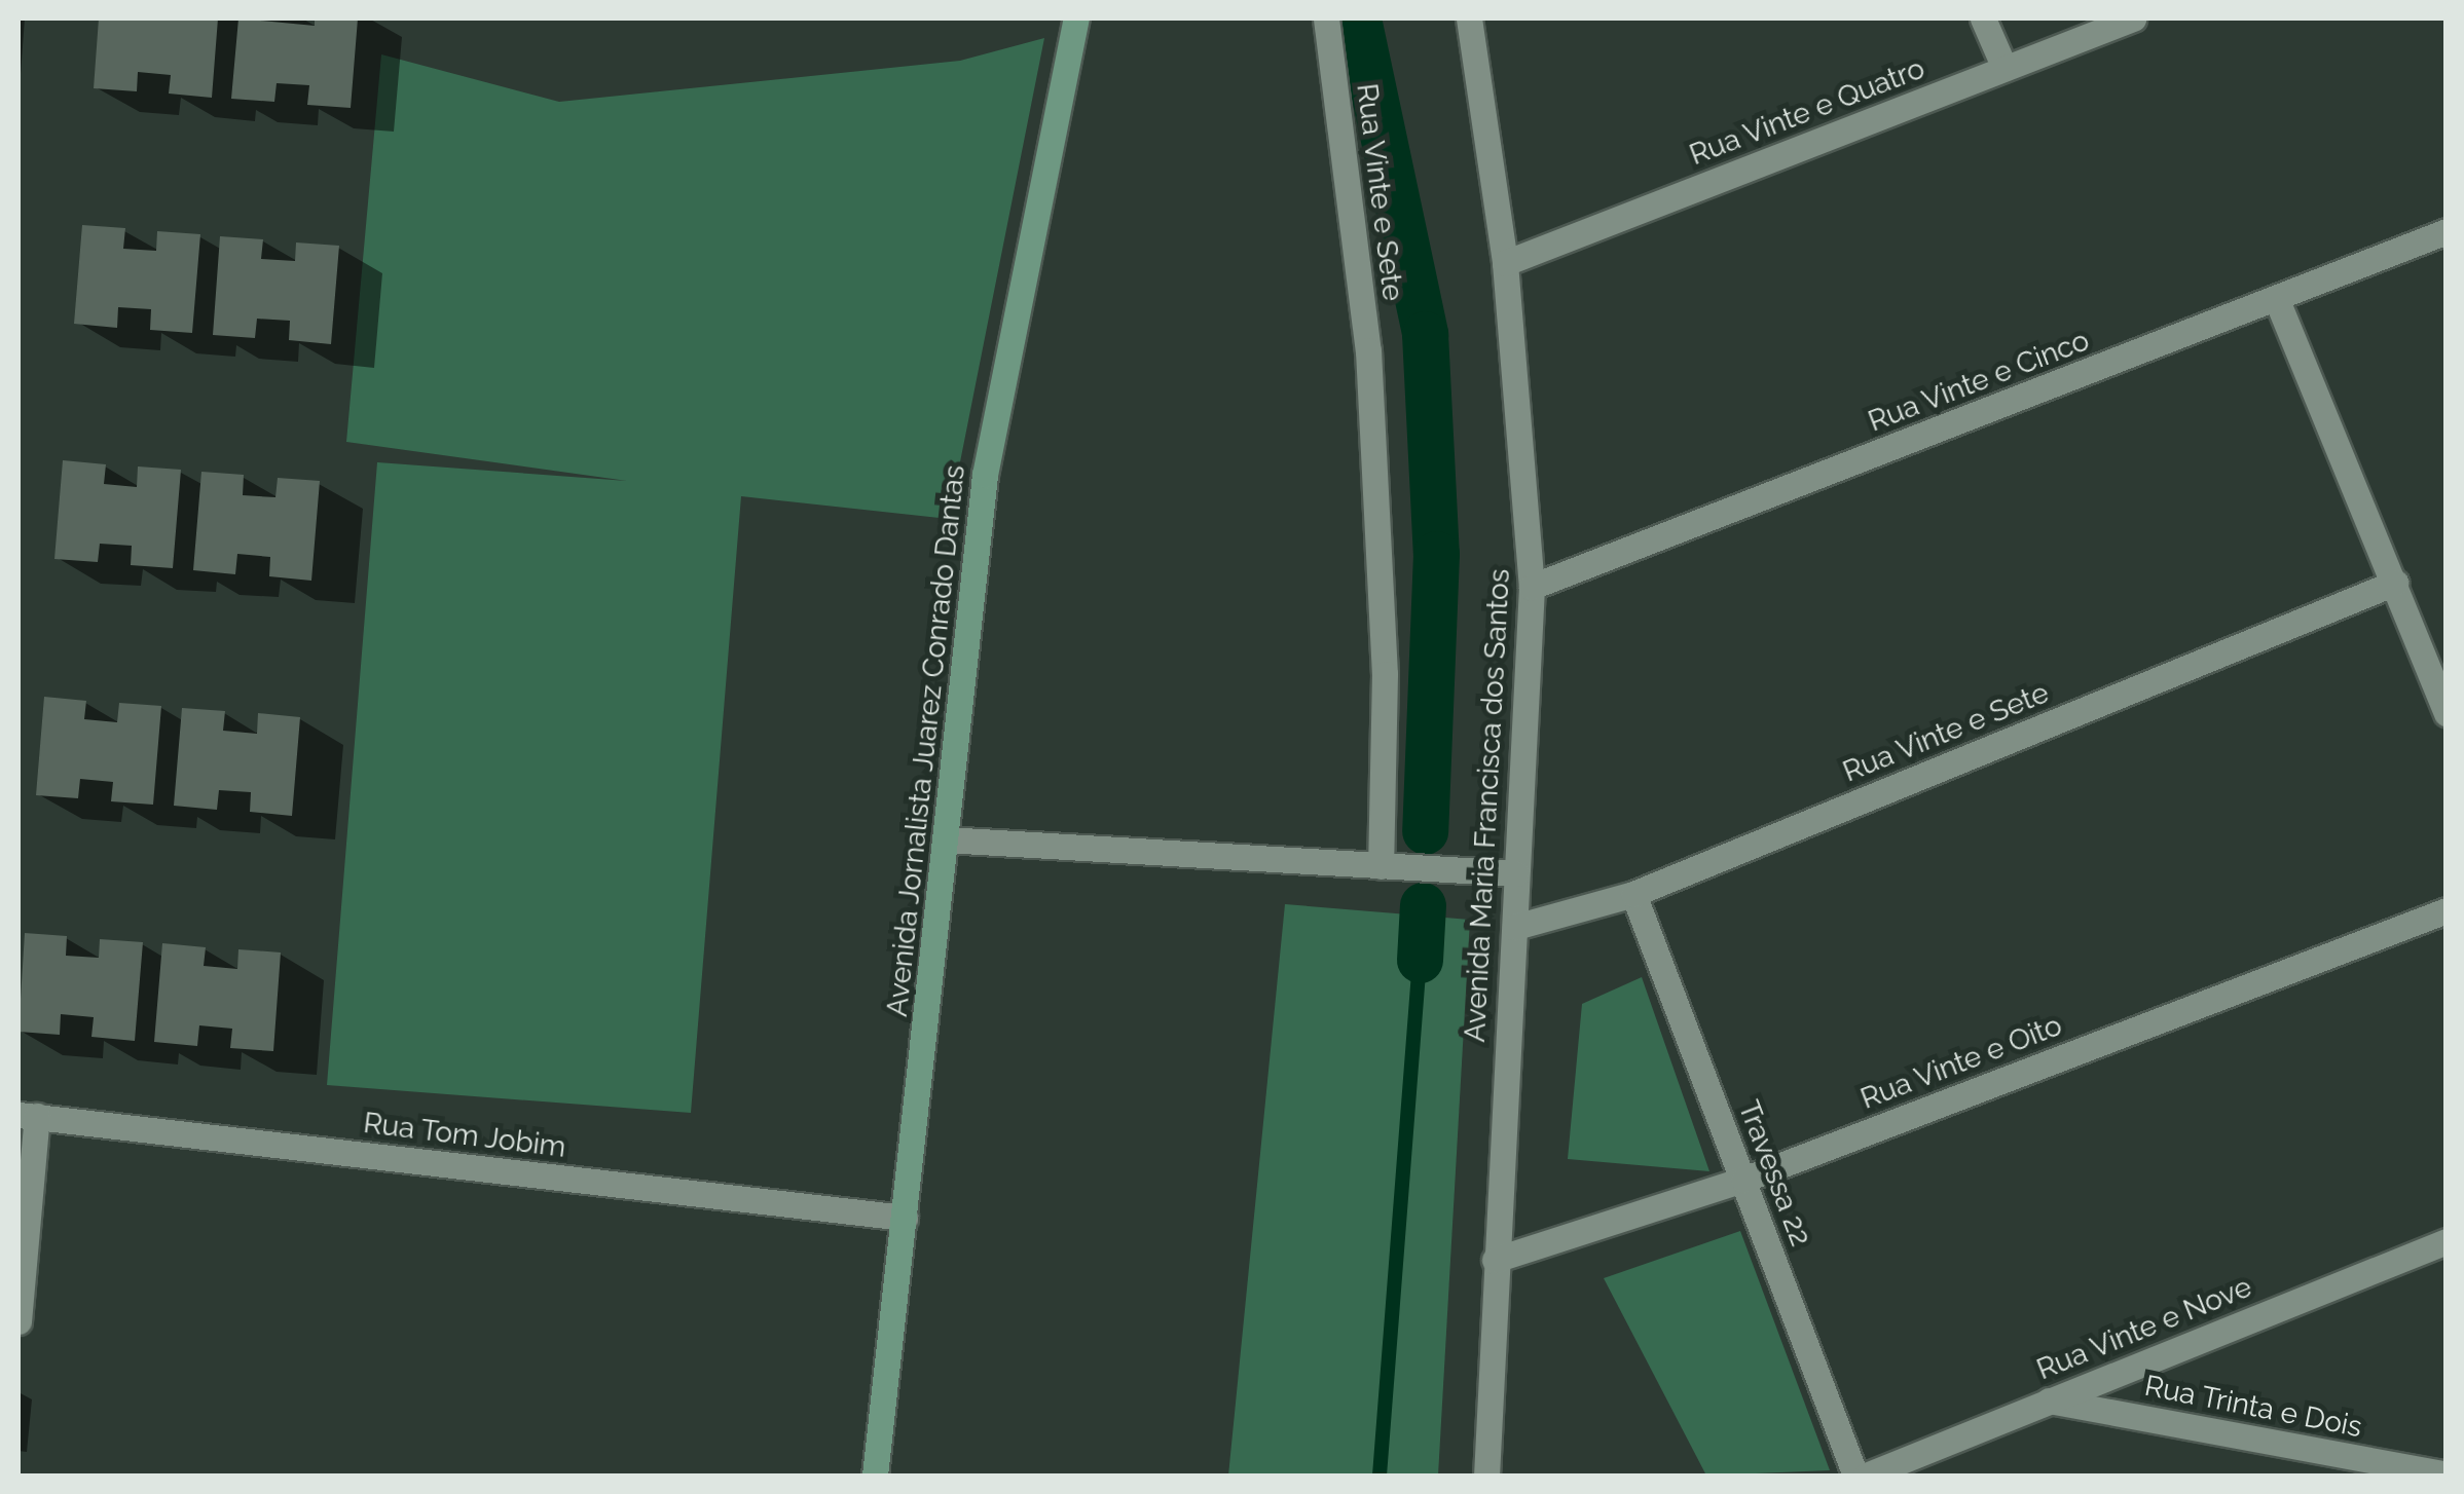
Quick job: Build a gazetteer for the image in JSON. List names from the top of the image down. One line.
{"streets":{"main road":["Avenida Jornalista Juarez Conrado Dantas"],"street":["Rua Vinte e Quatro","Rua Vinte e Sete","Rua Vinte e Cinco","Avenida Maria Francisca dos Santos","Rua Vinte e Oito","Rua Tom Jobim","Travessa 22","Rua Vinte e Nove","Rua Trinta e Dois"]},"crossings":[["Rua Vinte e Quatro","Avenida Maria Francisca dos Santos"],["Rua Vinte e Sete","Avenida Maria Francisca dos Santos"],["Rua Vinte e Sete","Travessa 22"],["Rua Vinte e Cinco","Avenida Maria Francisca dos Santos"],["Avenida Jornalista Juarez Conrado Dantas","Rua Tom Jobim"],["Avenida Maria Francisca dos Santos","Rua Vinte e Oito"],["Rua Vinte e Oito","Travessa 22"],["Rua Vinte e Nove","Rua Trinta e Dois"]]}
